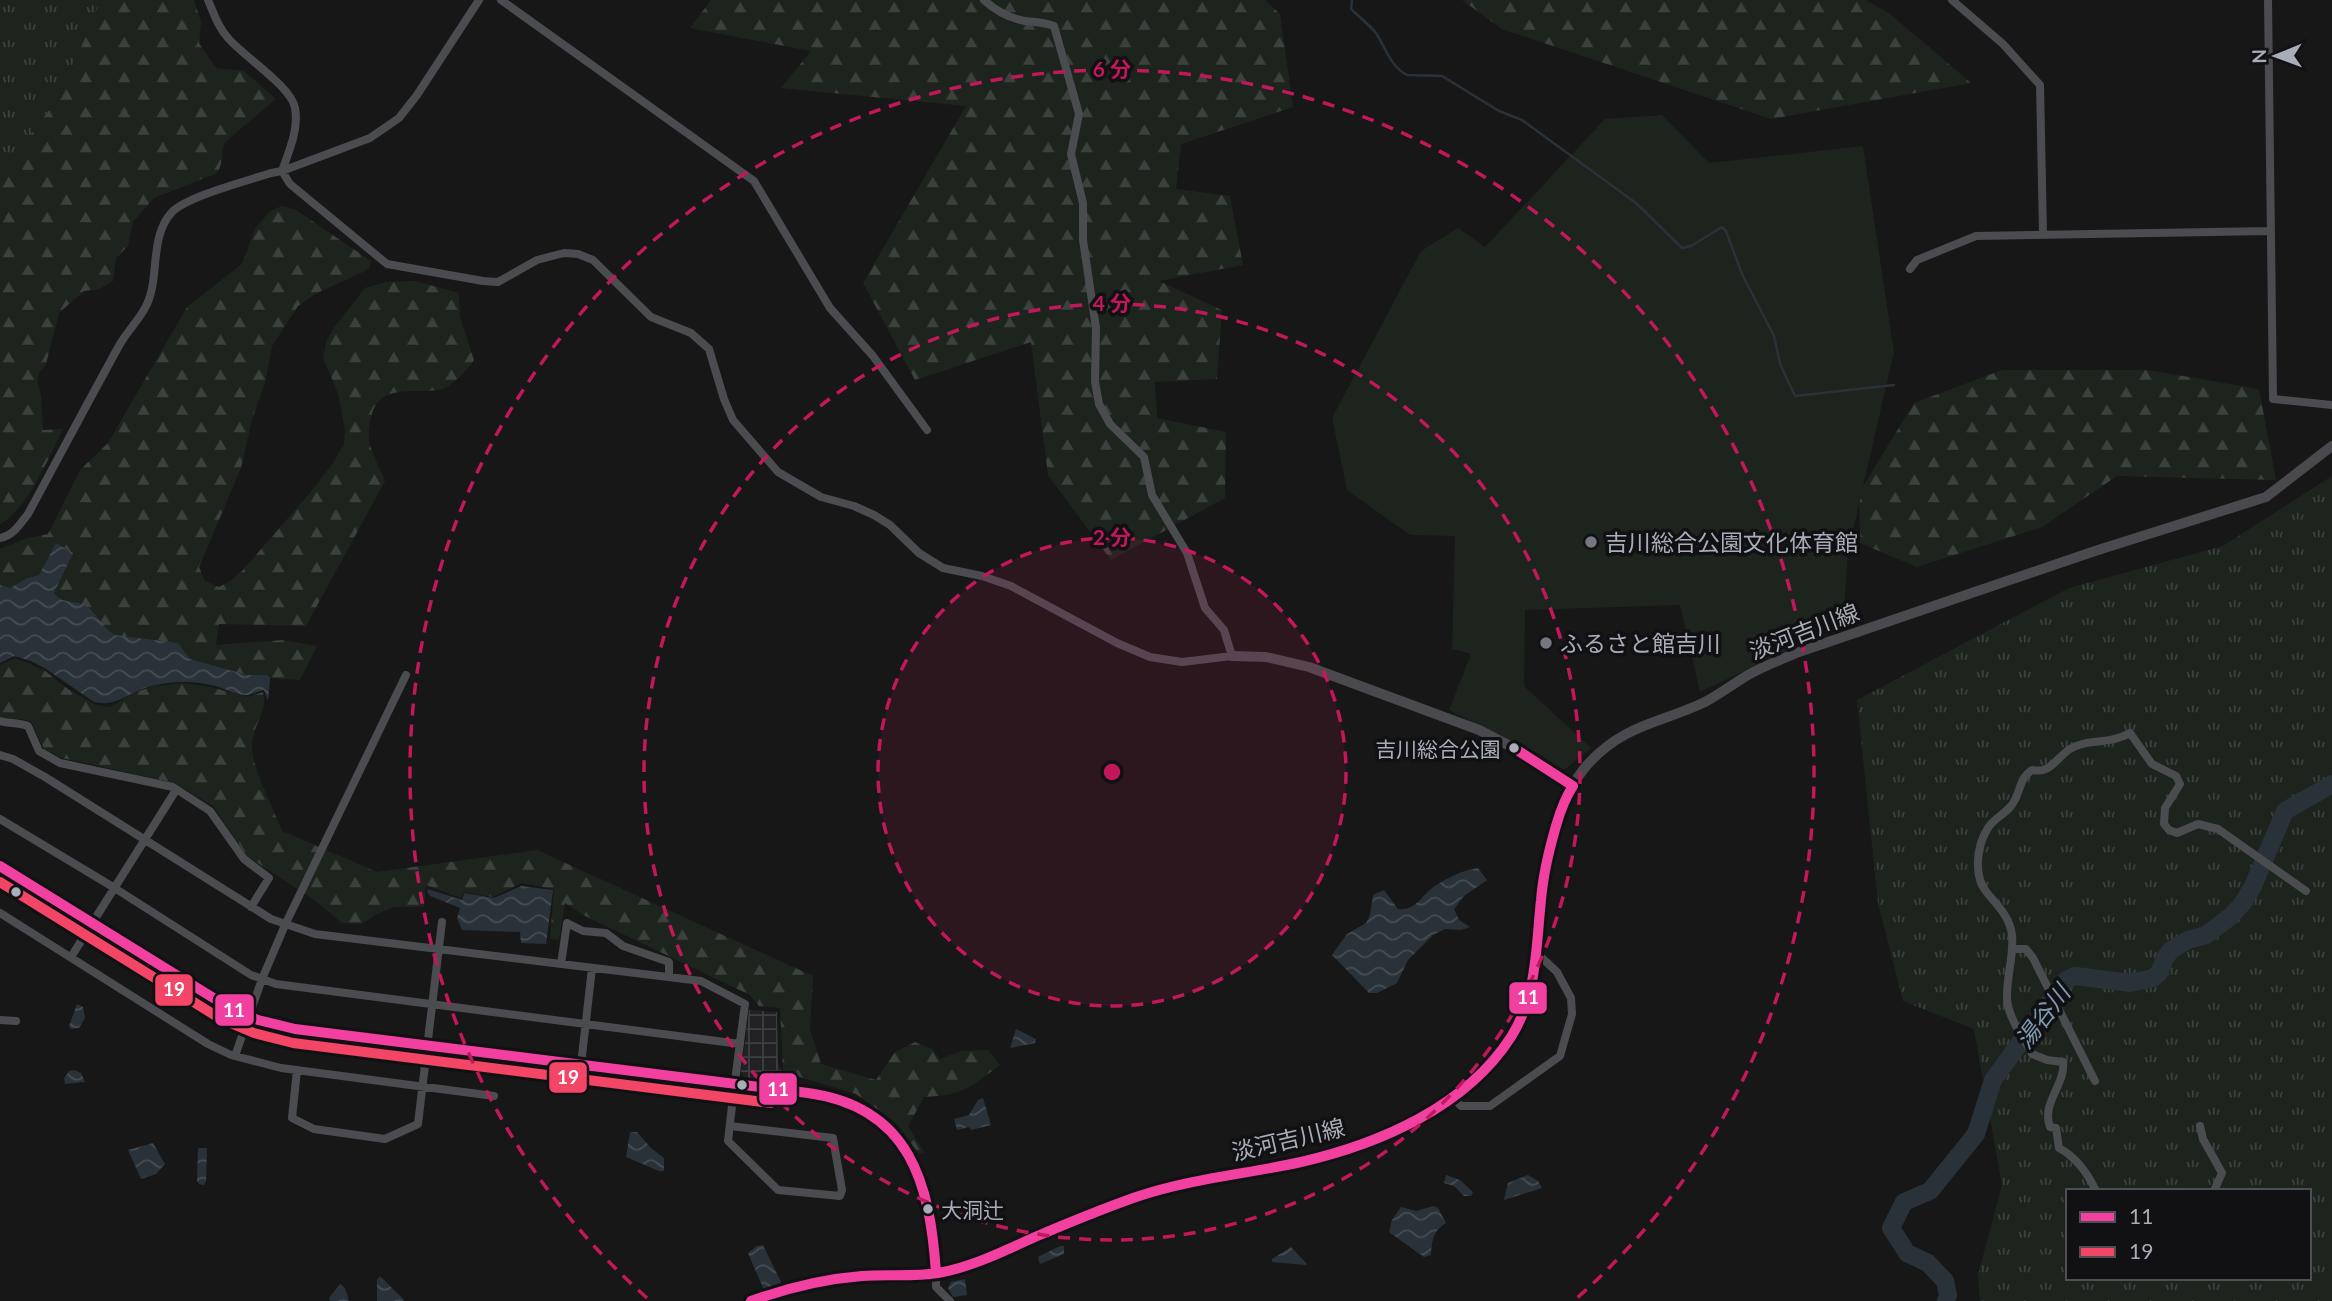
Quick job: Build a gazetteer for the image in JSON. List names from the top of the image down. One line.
{"streets":{"main road":["淡河吉川線"]},"water":["湯谷川"],"places":["吉川総合公園文化体育館","ふるさと館吉川","吉川総合公園","大洞辻"],"lines":["transit line 11","transit line 19"],"legend":["11","19"],"north":"left","rings":["6 分","4 分","2 分"]}
